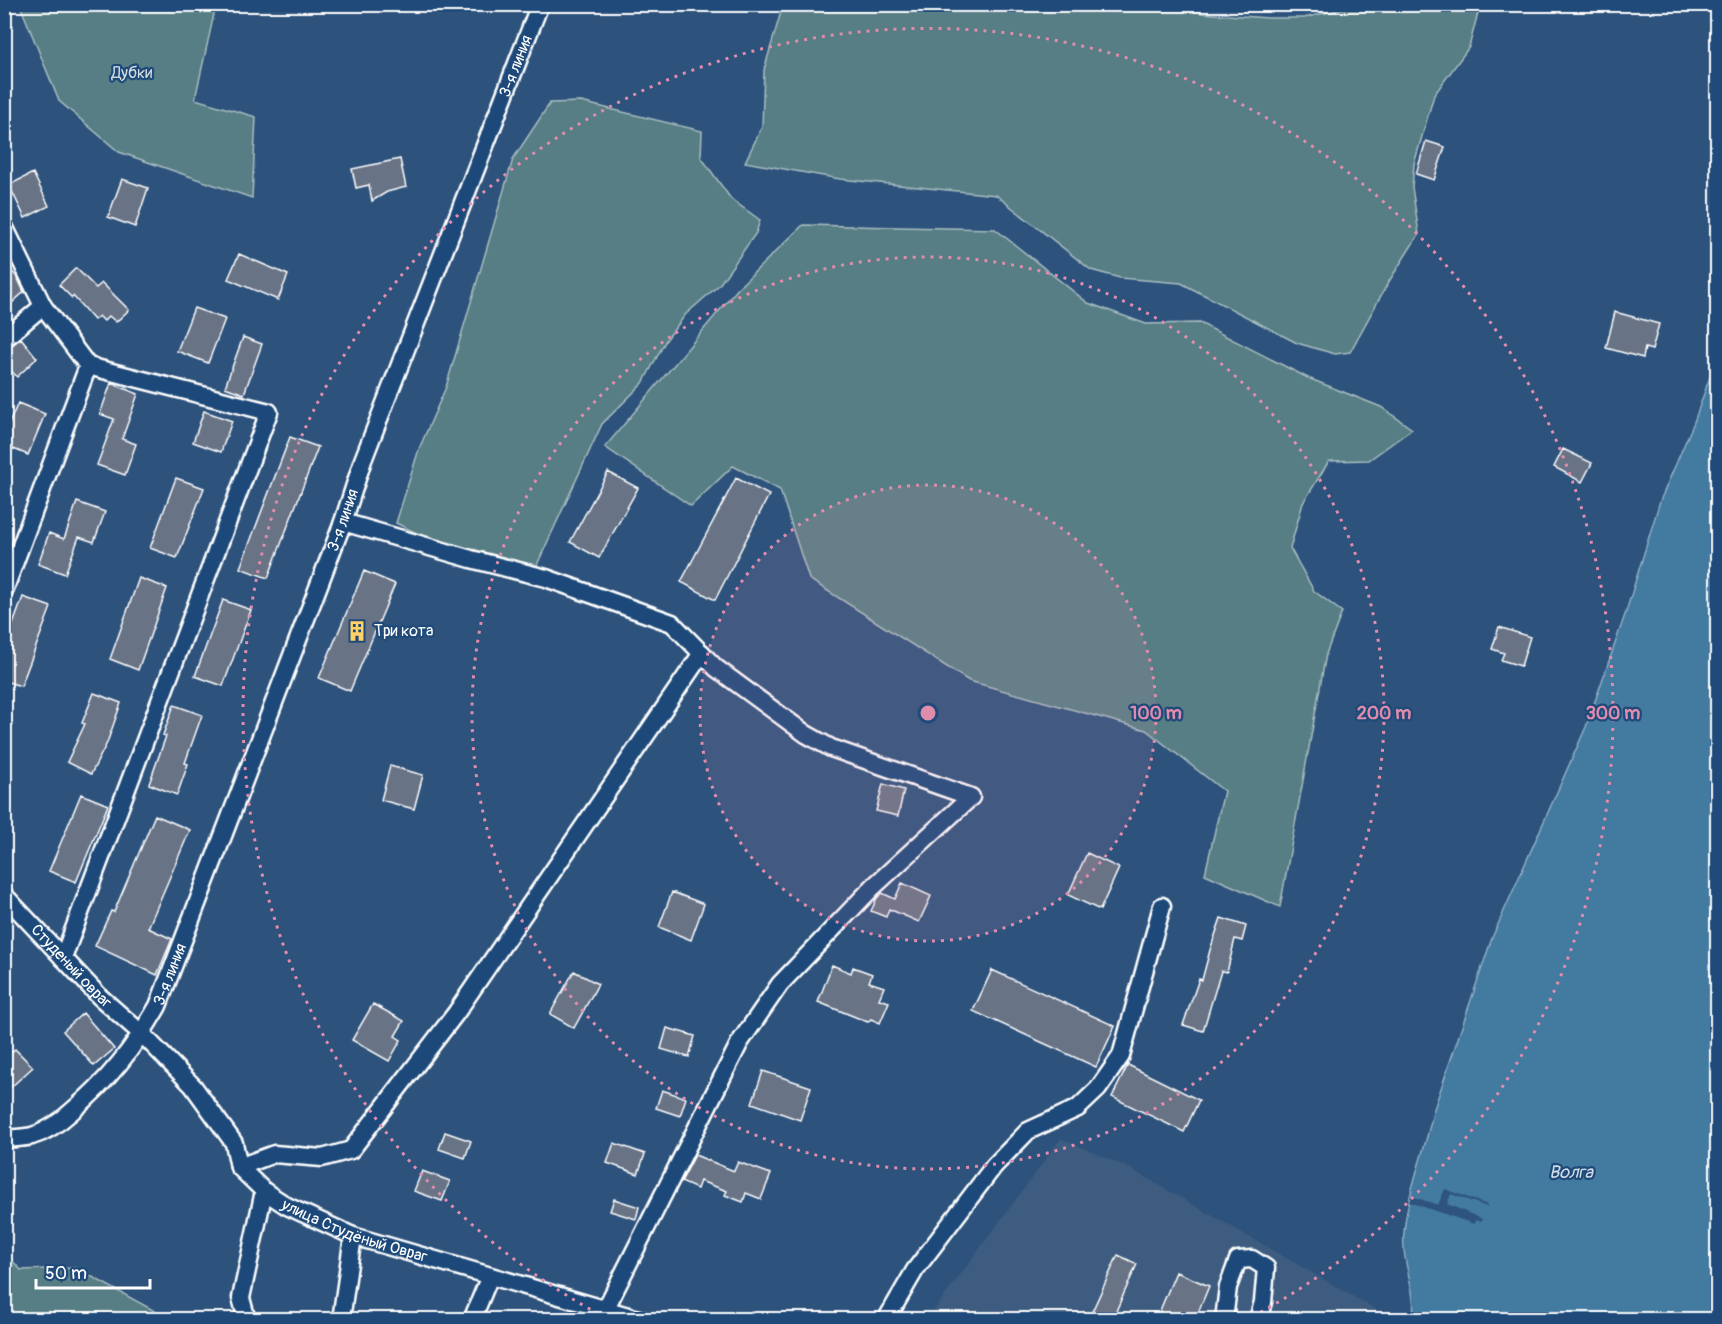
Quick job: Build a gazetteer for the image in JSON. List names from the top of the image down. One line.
{"streets":{"street":["3-я линия","Студеный овраг","улица Студёный Овраг"]},"crossings":[["3-я линия","Студеный овраг"]],"water":["Волга"],"parks":["Дубки"],"places":{"building":["Три кота"]},"scale_bar":"50 m","rings":["100 m","200 m","300 m"]}
